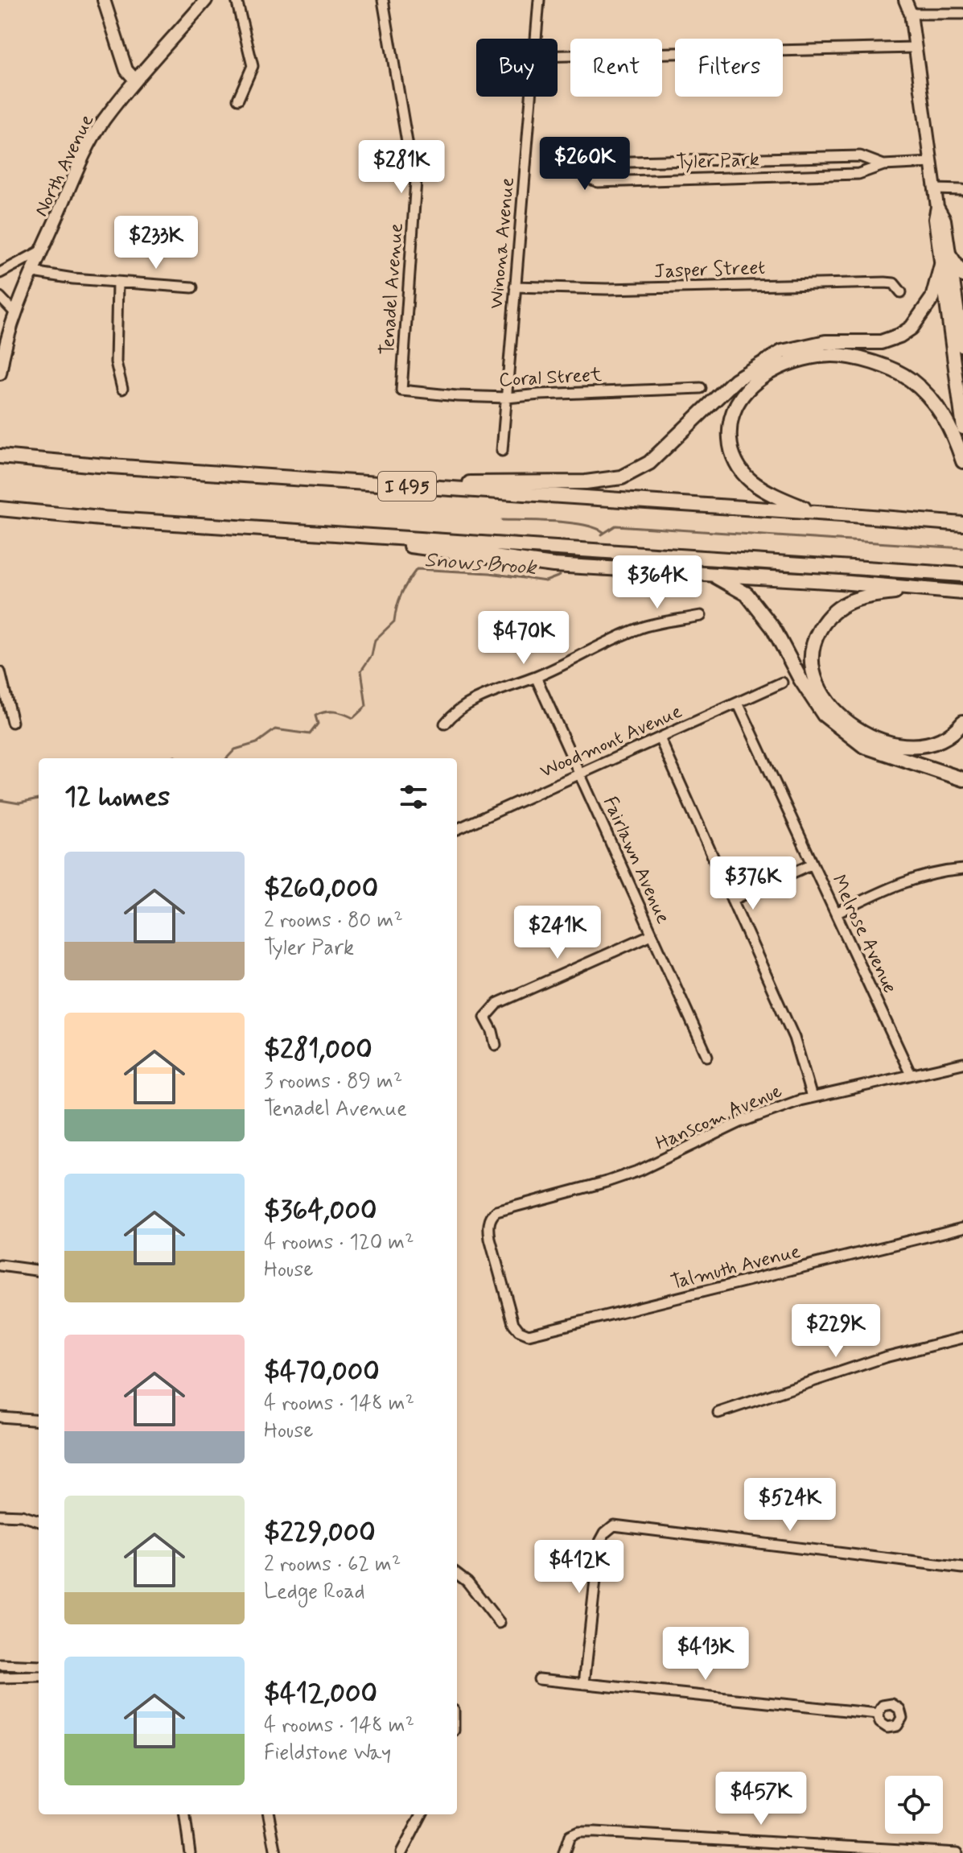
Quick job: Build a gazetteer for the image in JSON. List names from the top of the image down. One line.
{"streets":{"highway":["I 495"],"main road":["North Avenue"],"street":["Tyler Park","Winona Avenue","Jasper Street","Tenadel Avenue","Coral Street","Woodmont Avenue","Fairlawn Avenue","Melrose Avenue","Hanscom Avenue","Talmuth Avenue"]},"crossings":[["Winona Avenue","Jasper Street"],["Winona Avenue","Coral Street"],["Tenadel Avenue","Coral Street"],["Woodmont Avenue","Fairlawn Avenue"],["Woodmont Avenue","Melrose Avenue"],["Melrose Avenue","Hanscom Avenue"],["Hanscom Avenue","Talmuth Avenue"]],"water":["Snows Brook"],"page":{"chip":["Buy","Rent","Filters"],"price":["$260K","$281K","$233K","$364K","$470K","$376K","$241K","$229K","$524K","$412K","$413K","$457K"],"heading":"12 homes","list":[{"name":"$260,000","note":"2 rooms · 80 m² · Tyler Park"},{"name":"$281,000","note":"3 rooms · 89 m² · Tenadel Avenue"},{"name":"$364,000","note":"4 rooms · 120 m² · House"},{"name":"$470,000","note":"4 rooms · 148 m² · House"},{"name":"$229,000","note":"2 rooms · 62 m² · Ledge Road"},{"name":"$412,000","note":"4 rooms · 148 m² · Fieldstone Way"}]}}
